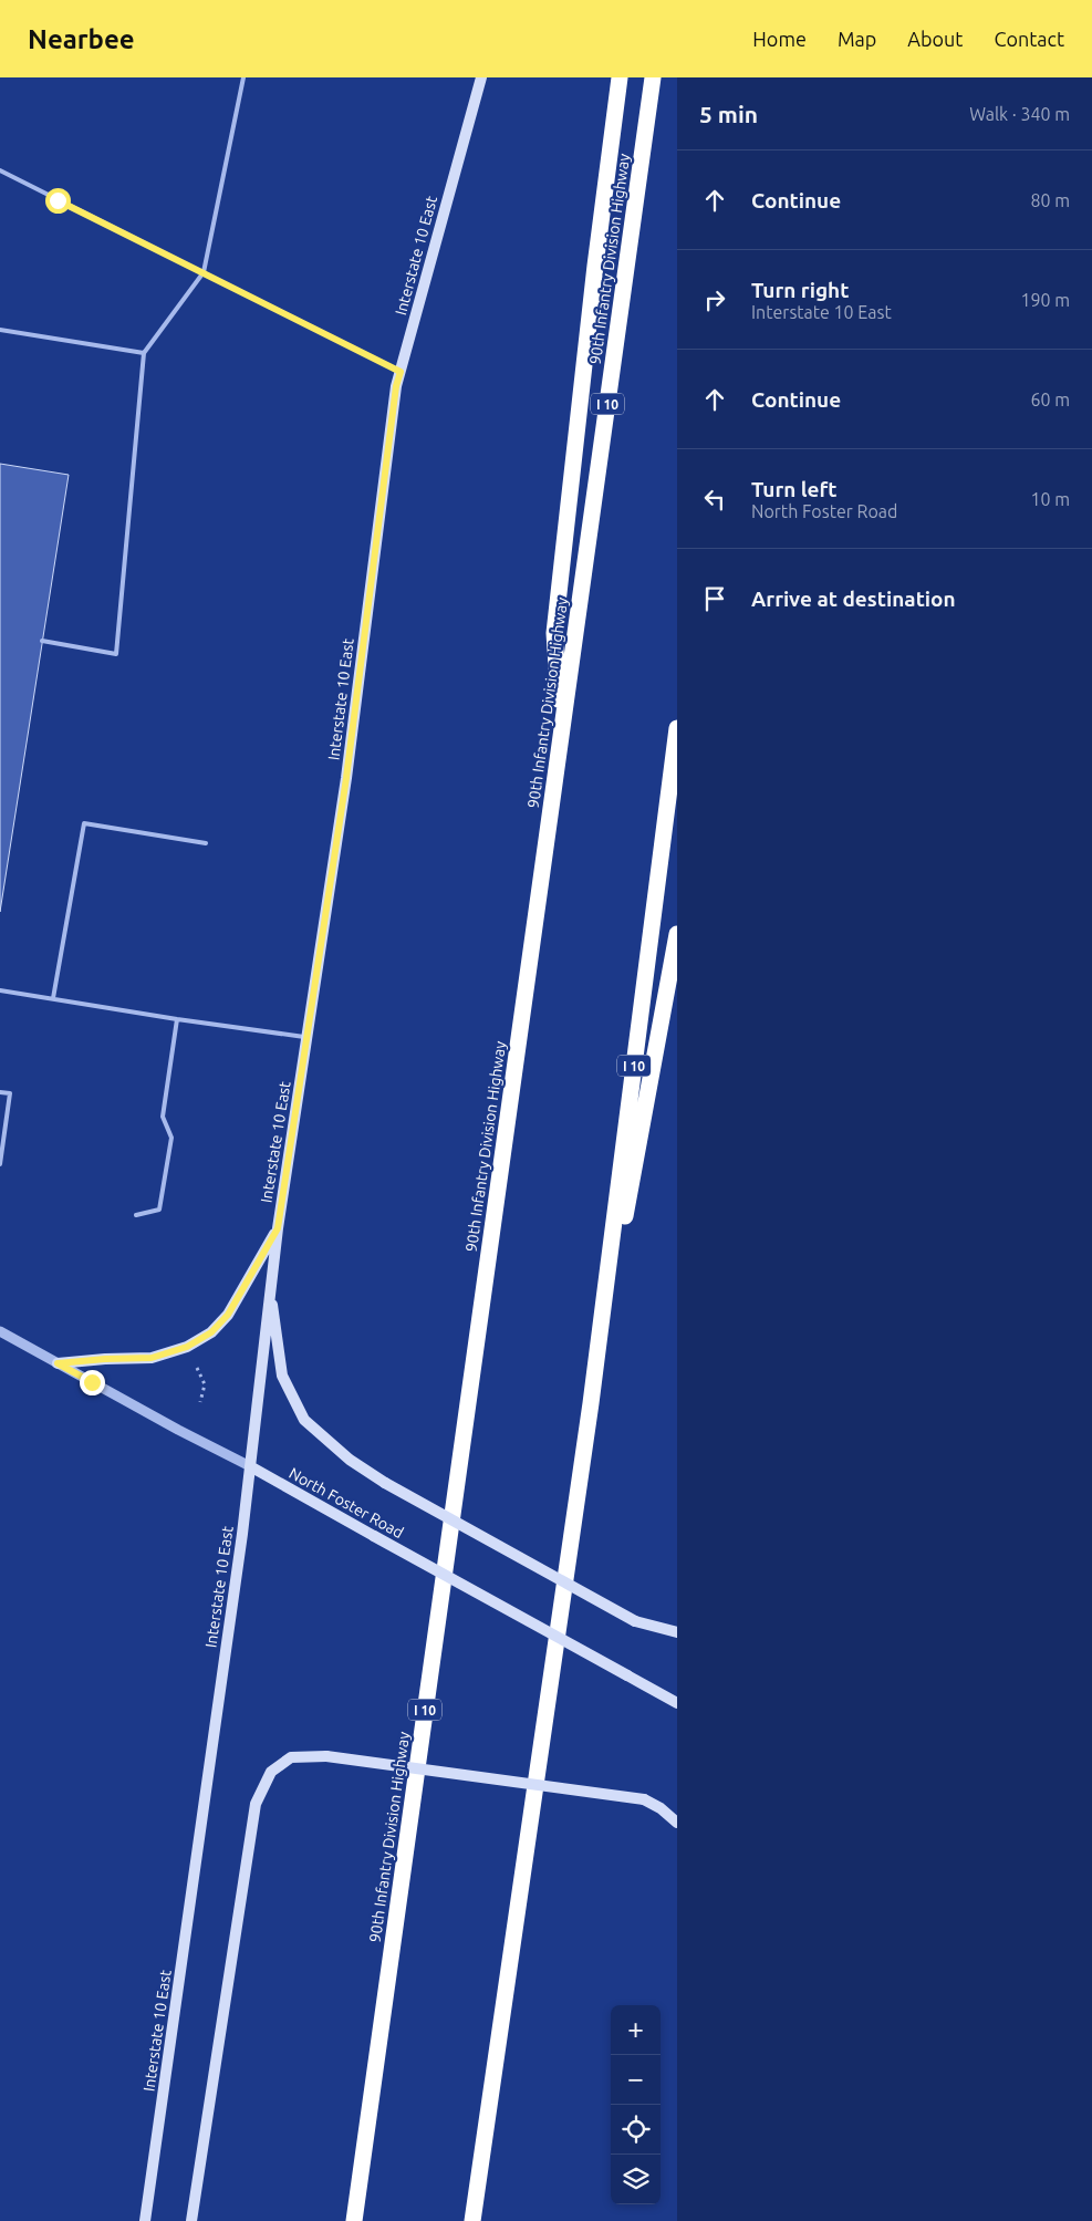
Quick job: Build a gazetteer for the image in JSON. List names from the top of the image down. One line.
{"streets":{"highway":["90th Infantry Division Highway","I 10"],"main road":["Interstate 10 East","North Foster Road"]},"crossings":[["Interstate 10 East","North Foster Road"]],"page":{"header":"Nearbee","nav":["Home","Map","About","Contact"],"heading":["5 min","Walk · 340 m"],"list":[["Continue","80 m"],["Turn right","Interstate 10 East","190 m"],["Continue","60 m"],["Turn left","North Foster Road","10 m"],"Arrive at destination"],"map_buttons":["+","−"]}}
